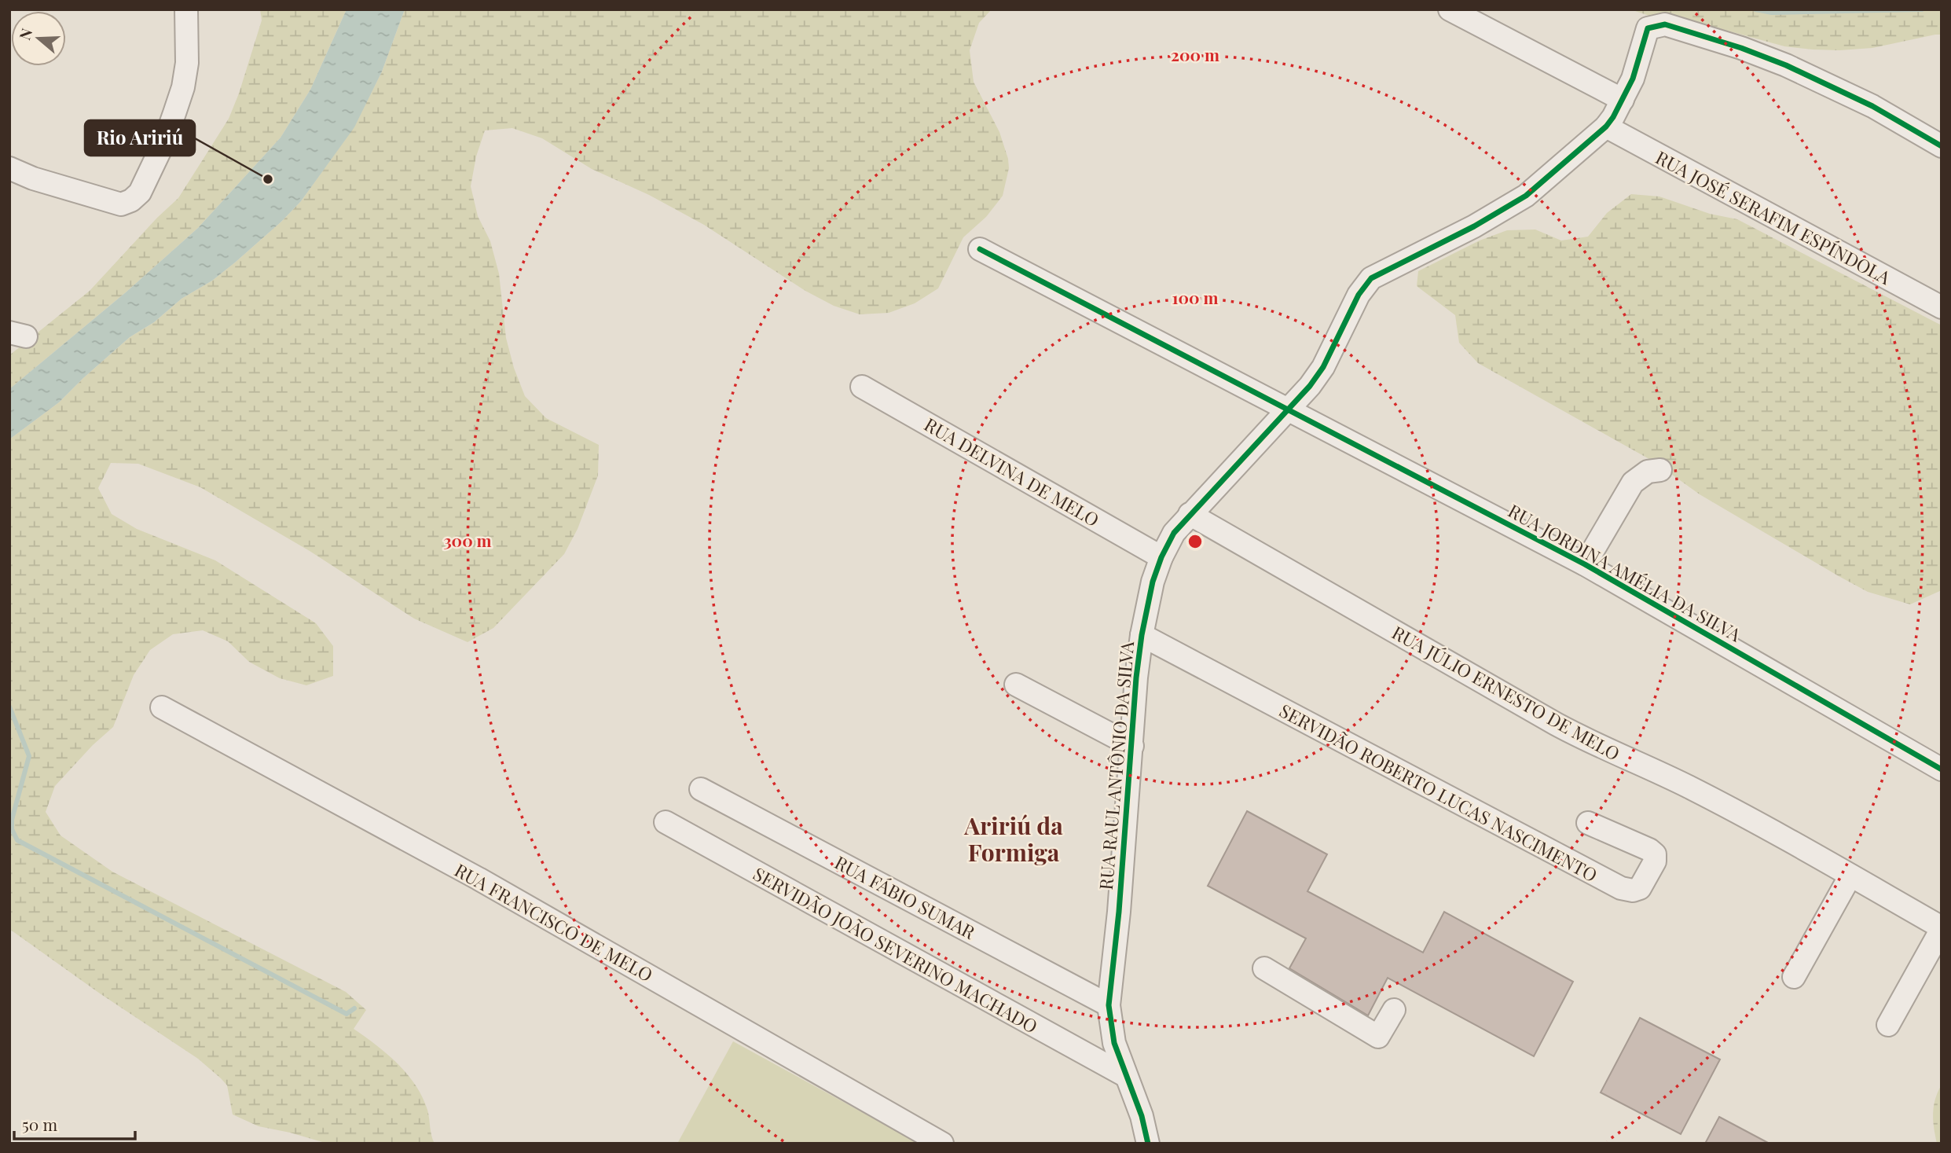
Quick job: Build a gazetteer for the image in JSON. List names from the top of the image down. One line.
{"streets":{"street":["RUA JOSÉ SERAFIM ESPÍNDOLA","RUA DELVINA DE MELO","RUA JORDINA AMÉLIA DA SILVA","RUA JÚLIO ERNESTO DE MELO","RUA RAUL ANTÔNIO DA SILVA","SERVIDÃO ROBERTO LUCAS NASCIMENTO","RUA FÁBIO SUMAR","RUA FRANCISCO DE MELO","SERVIDÃO JOÃO SEVERINO MACHADO"]},"crossings":[["RUA JOSÉ SERAFIM ESPÍNDOLA","RUA RAUL ANTÔNIO DA SILVA"],["RUA DELVINA DE MELO","RUA RAUL ANTÔNIO DA SILVA"],["RUA JORDINA AMÉLIA DA SILVA","RUA RAUL ANTÔNIO DA SILVA"],["RUA JÚLIO ERNESTO DE MELO","RUA RAUL ANTÔNIO DA SILVA"],["RUA RAUL ANTÔNIO DA SILVA","SERVIDÃO ROBERTO LUCAS NASCIMENTO"],["RUA RAUL ANTÔNIO DA SILVA","RUA FÁBIO SUMAR"],["RUA RAUL ANTÔNIO DA SILVA","SERVIDÃO JOÃO SEVERINO MACHADO"]],"districts":["Aririú da Formiga"],"places":["Rio Aririú"],"scale_bar":"50 m","north":"left","rings":["200 m","100 m","300 m"]}
